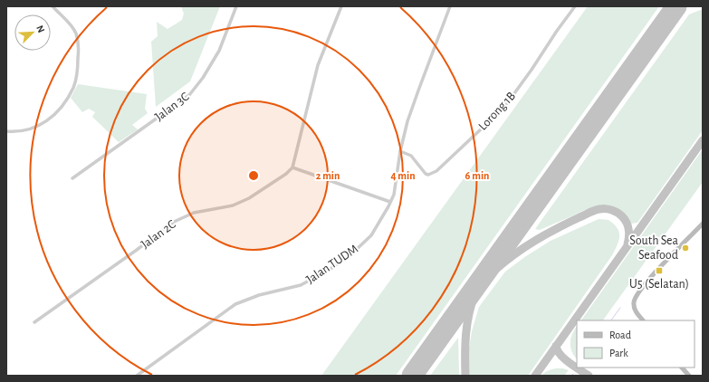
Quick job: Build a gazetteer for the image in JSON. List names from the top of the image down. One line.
{"streets":{"street":["Jalan 3C","Lorong 1B","Jalan 2C","Jalan TUDM"]},"crossings":[["Lorong 1B","Jalan TUDM"]],"places":{"other":["South Sea Seafood"],"transit":["U5 (Selatan)"]},"legend":["Road","Park"],"north":"top right","rings":["2 min","4 min","6 min"]}
